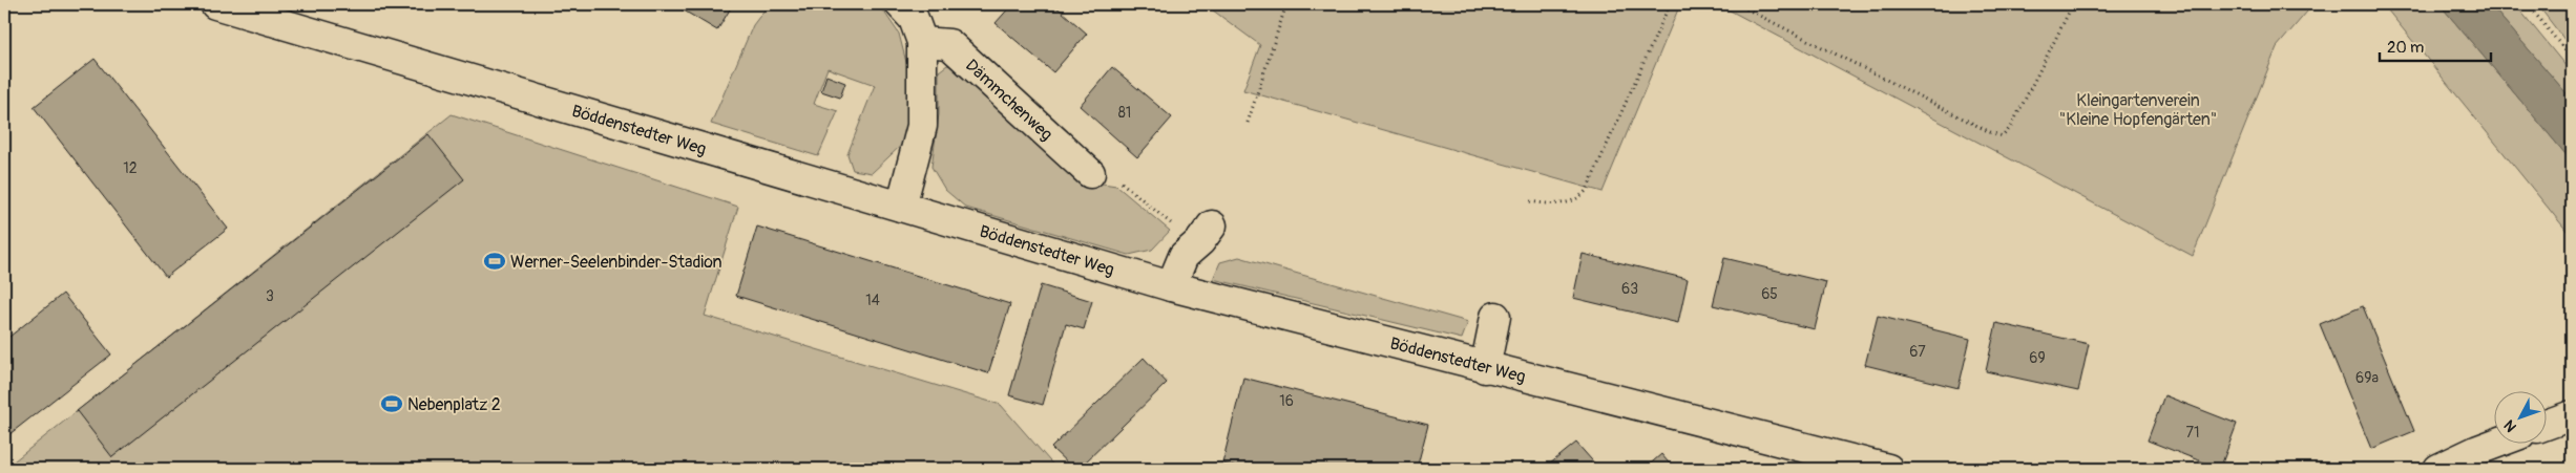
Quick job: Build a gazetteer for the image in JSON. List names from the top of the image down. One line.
{"streets":{"street":["Dämmchenweg","Böddenstedter Weg"]},"parks":["Kleingartenverein \"Kleine Hopfengärten\""],"places":{"sports":["Werner-Seelenbinder-Stadion","Nebenplatz 2"]},"house_numbers":["81","12","63","65","3","14","67","69","69a","16","71"],"scale_bar":"20 m","north":"bottom left"}
